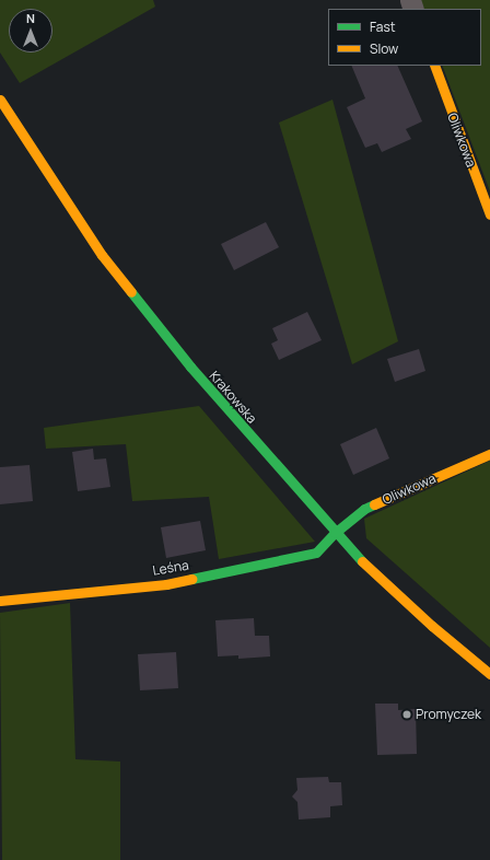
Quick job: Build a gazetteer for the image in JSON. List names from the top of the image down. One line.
{"streets":{"main road":["Oliwkowa","Krakowska","Leśna"]},"crossings":[["Oliwkowa","Krakowska"],["Oliwkowa","Leśna"],["Krakowska","Leśna"]],"places":["Promyczek"],"legend":["Fast","Slow"],"north":"top"}
